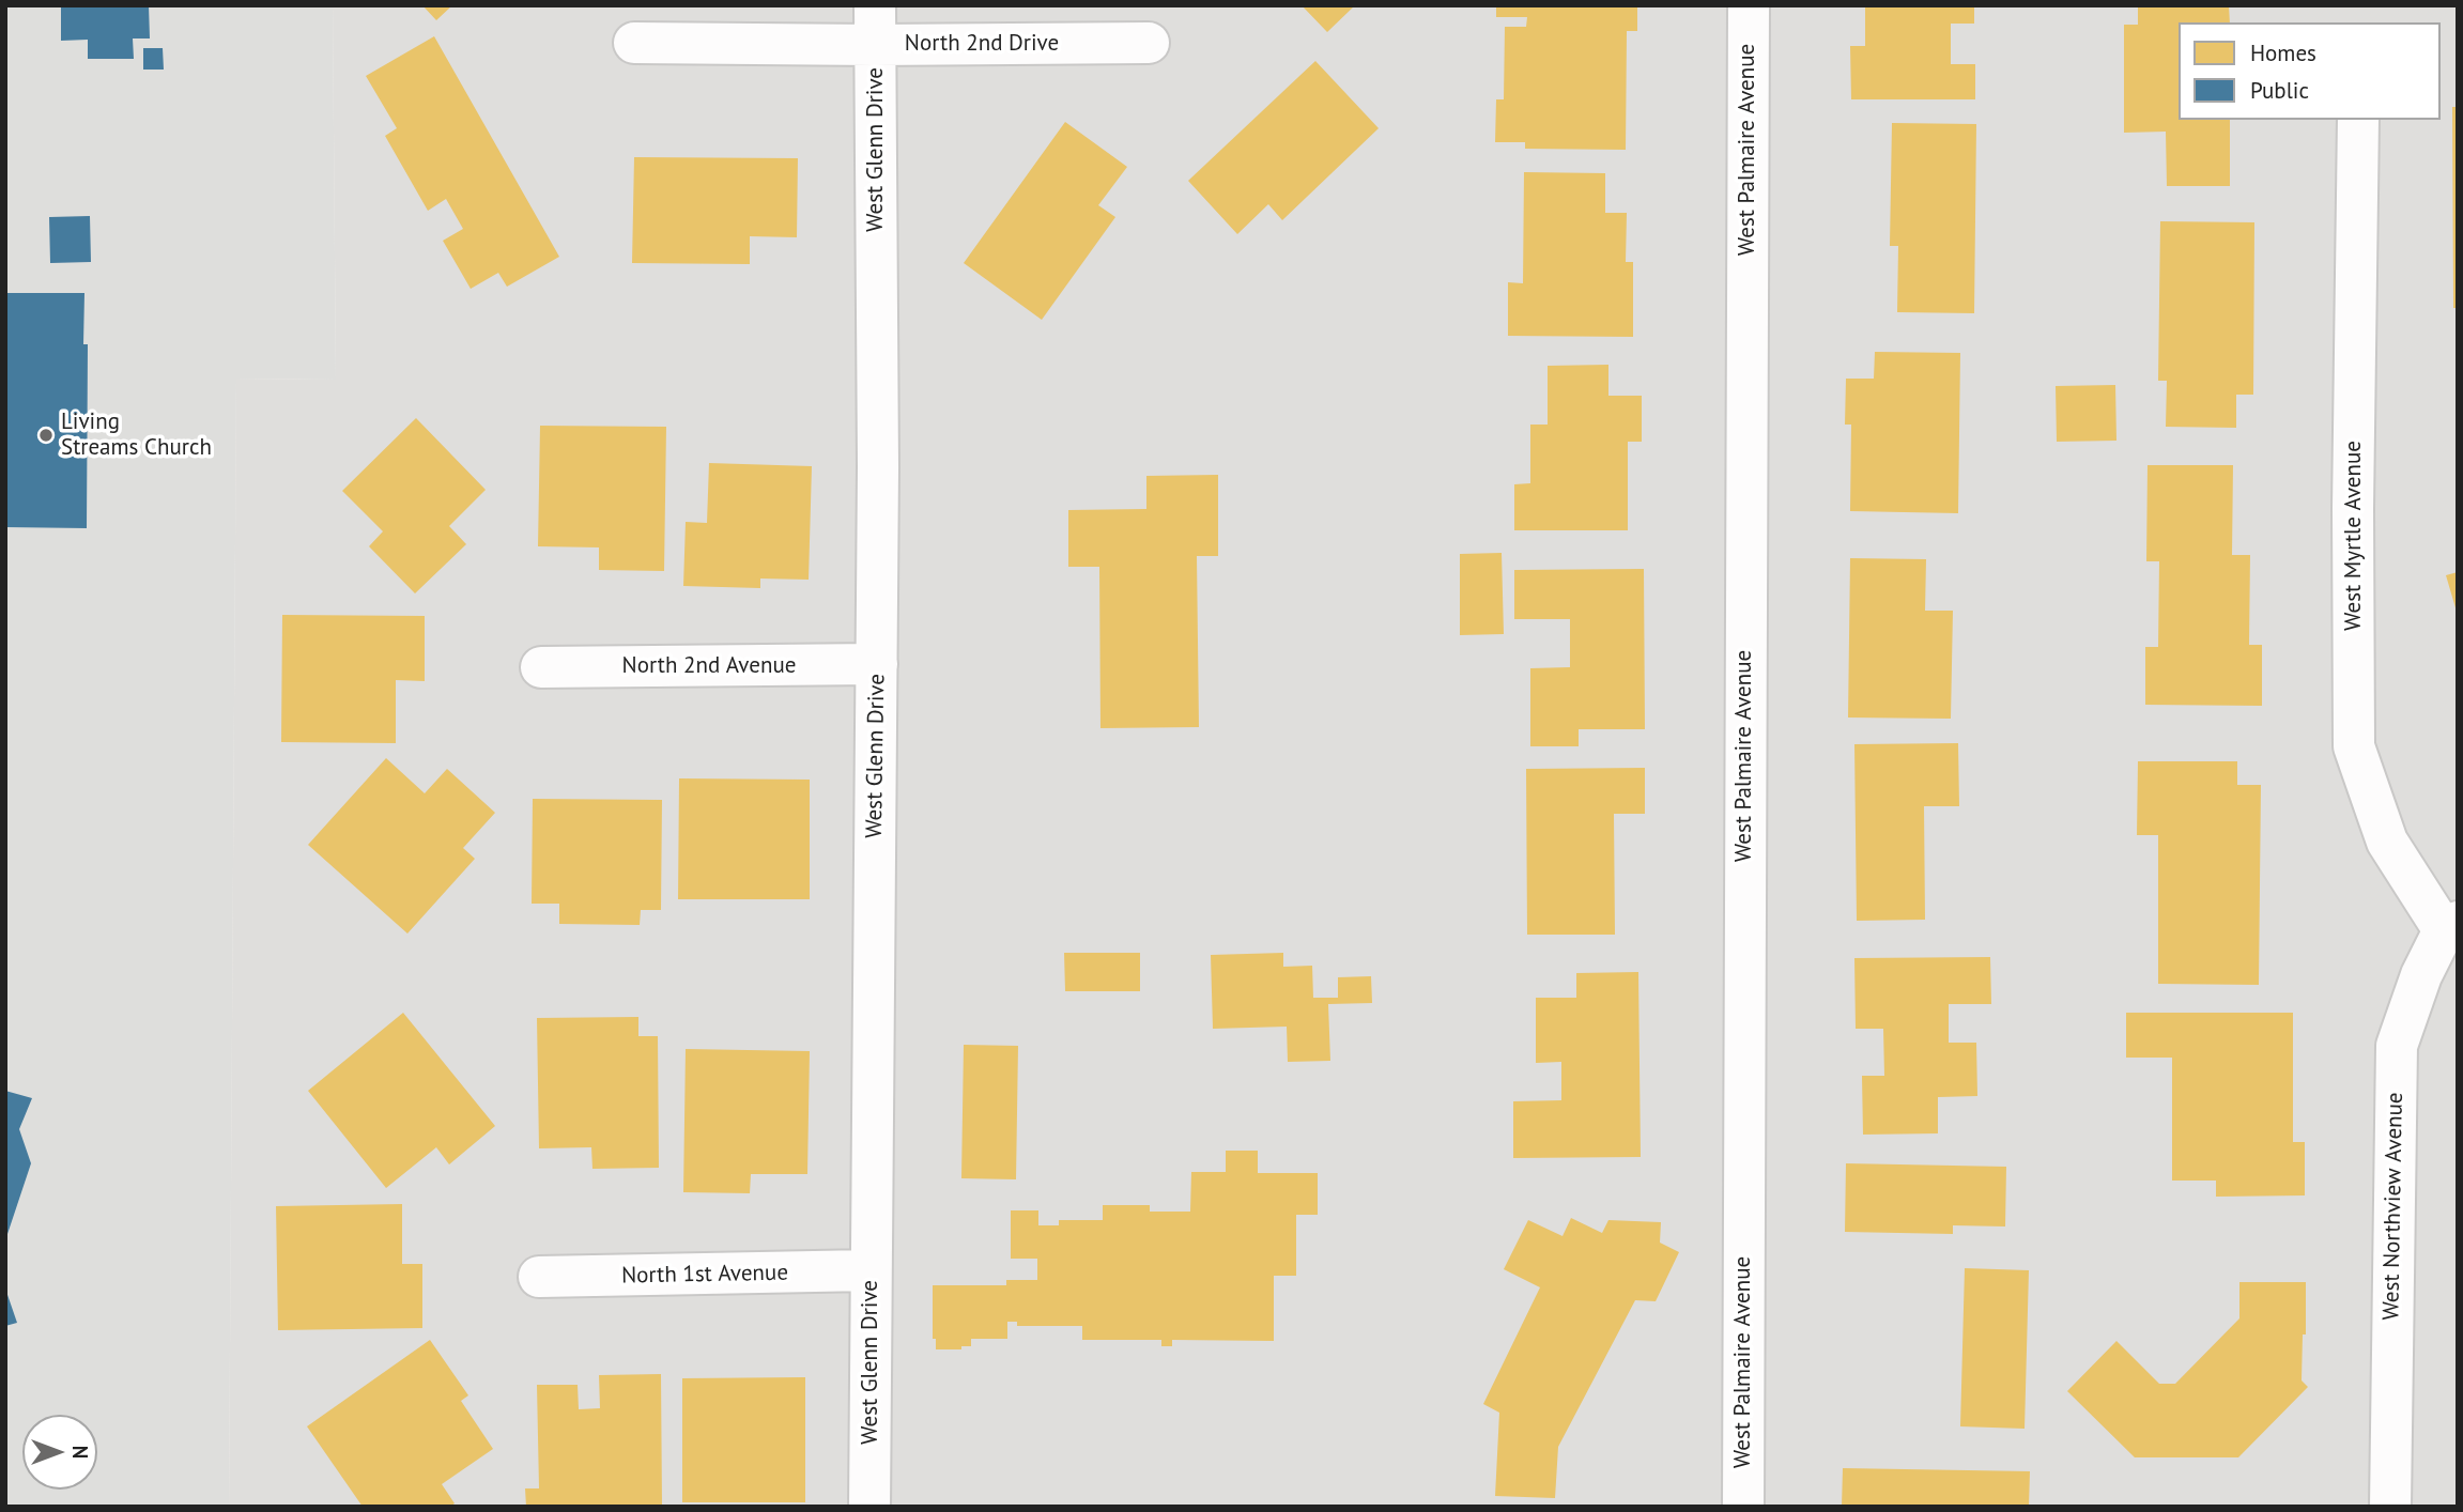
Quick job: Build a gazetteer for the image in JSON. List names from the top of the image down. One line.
{"streets":{"street":["North 2nd Drive","West Glenn Drive","West Palmaire Avenue","West Myrtle Avenue","North 2nd Avenue","West Northview Avenue","North 1st Avenue"]},"crossings":[["North 2nd Drive","West Glenn Drive"],["West Glenn Drive","North 2nd Avenue"],["West Glenn Drive","North 1st Avenue"],["West Myrtle Avenue","West Northview Avenue"]],"places":["Living Streams Church"],"legend":["Homes","Public"],"north":"right"}
